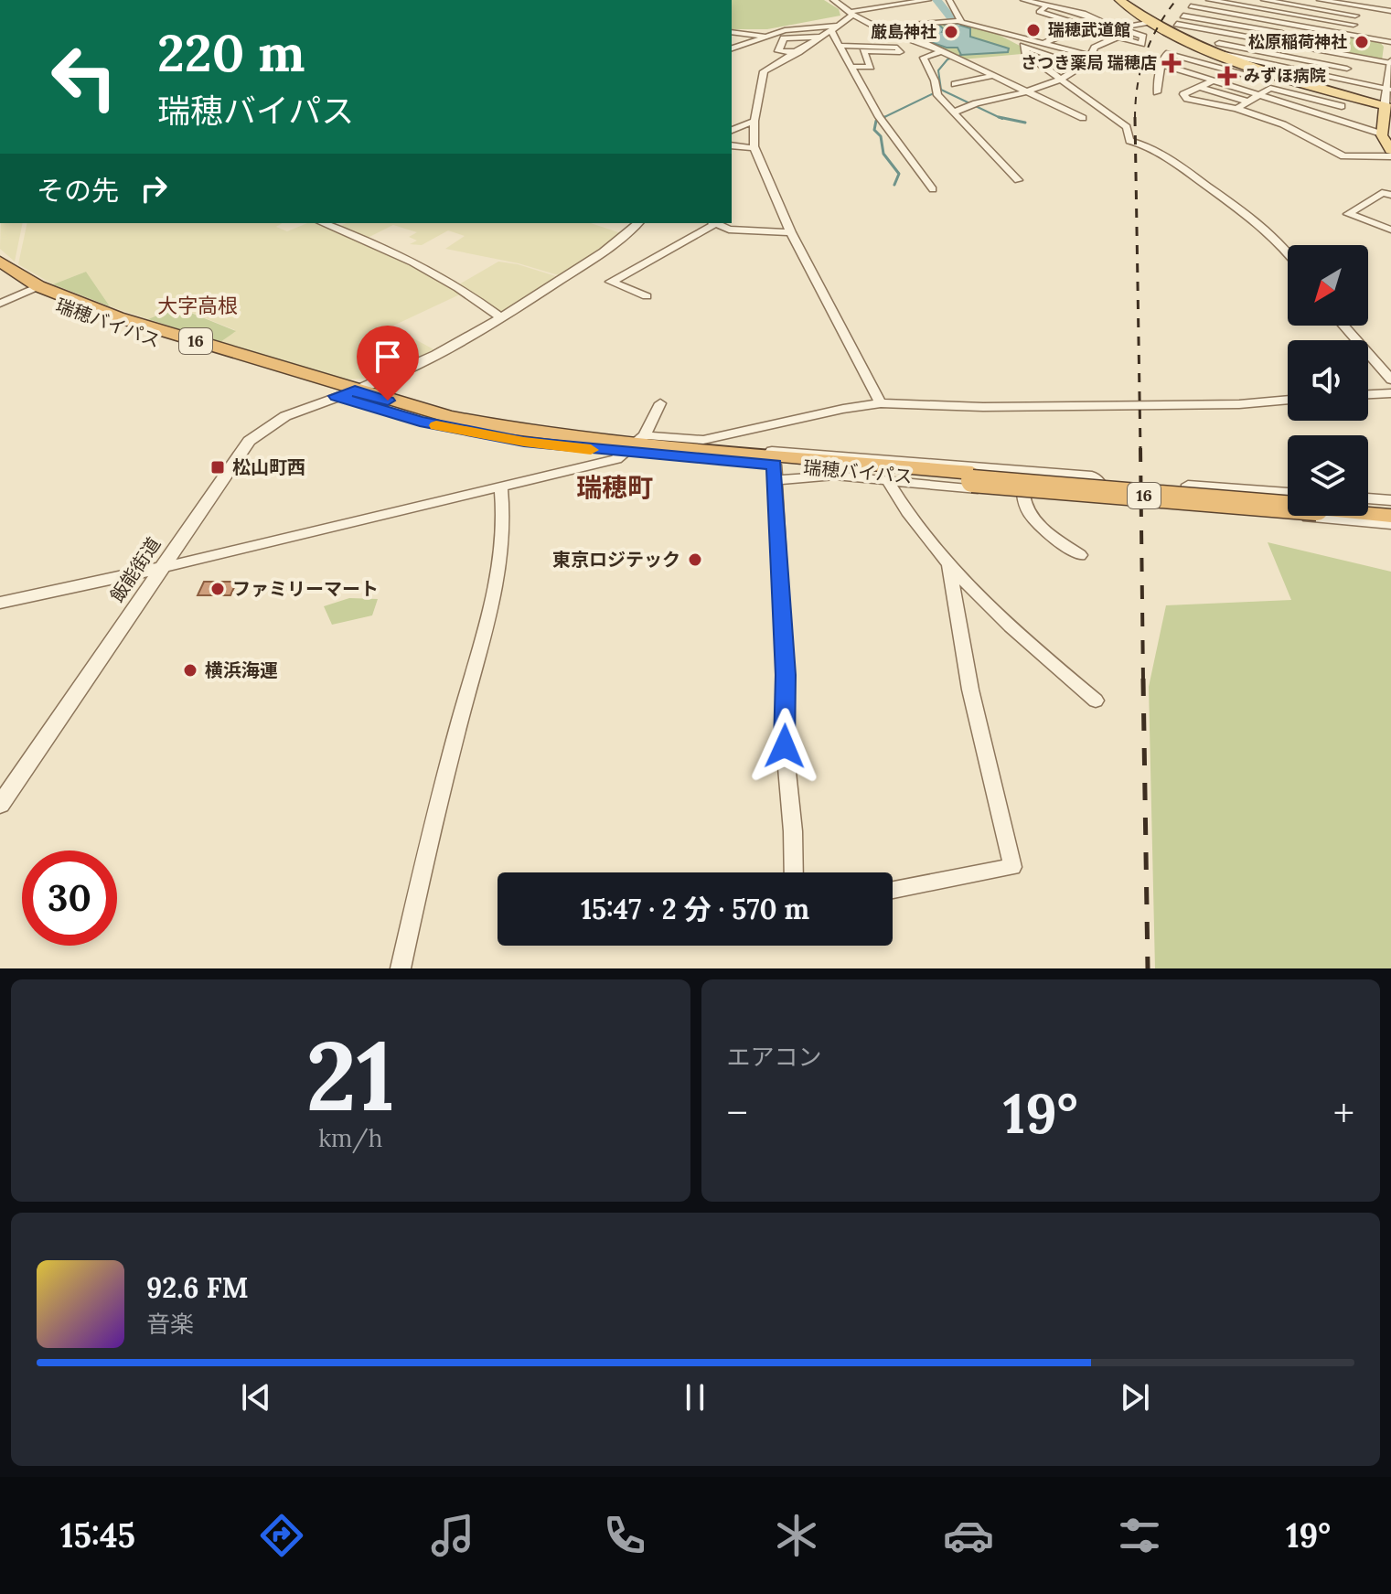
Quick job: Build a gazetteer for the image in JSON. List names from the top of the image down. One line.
{"streets":{"highway":["瑞穂バイパス","16"],"street":["飯能街道"]},"crossings":[["瑞穂バイパス","飯能街道"]],"districts":["大字高根","瑞穂町"],"places":{"other":["瑞穂武道館","厳島神社","松原稲荷神社","東京ロジテック","ファミリーマート","横浜海運"],"health":["さつき薬局 瑞穂店","みずほ病院"],"transit":["松山町西"]},"north":"bottom left","page":{"turn":["220 m","瑞穂バイパス"],"then":"その先","limit":"30","trip":"15:47 · 2 分 · 570 m","tile":[["21","km/h"],"エアコン"],"heat":["−","19°","+"],"song":["92.6 FM","音楽"],"tabs":["15:45","19°"]}}
